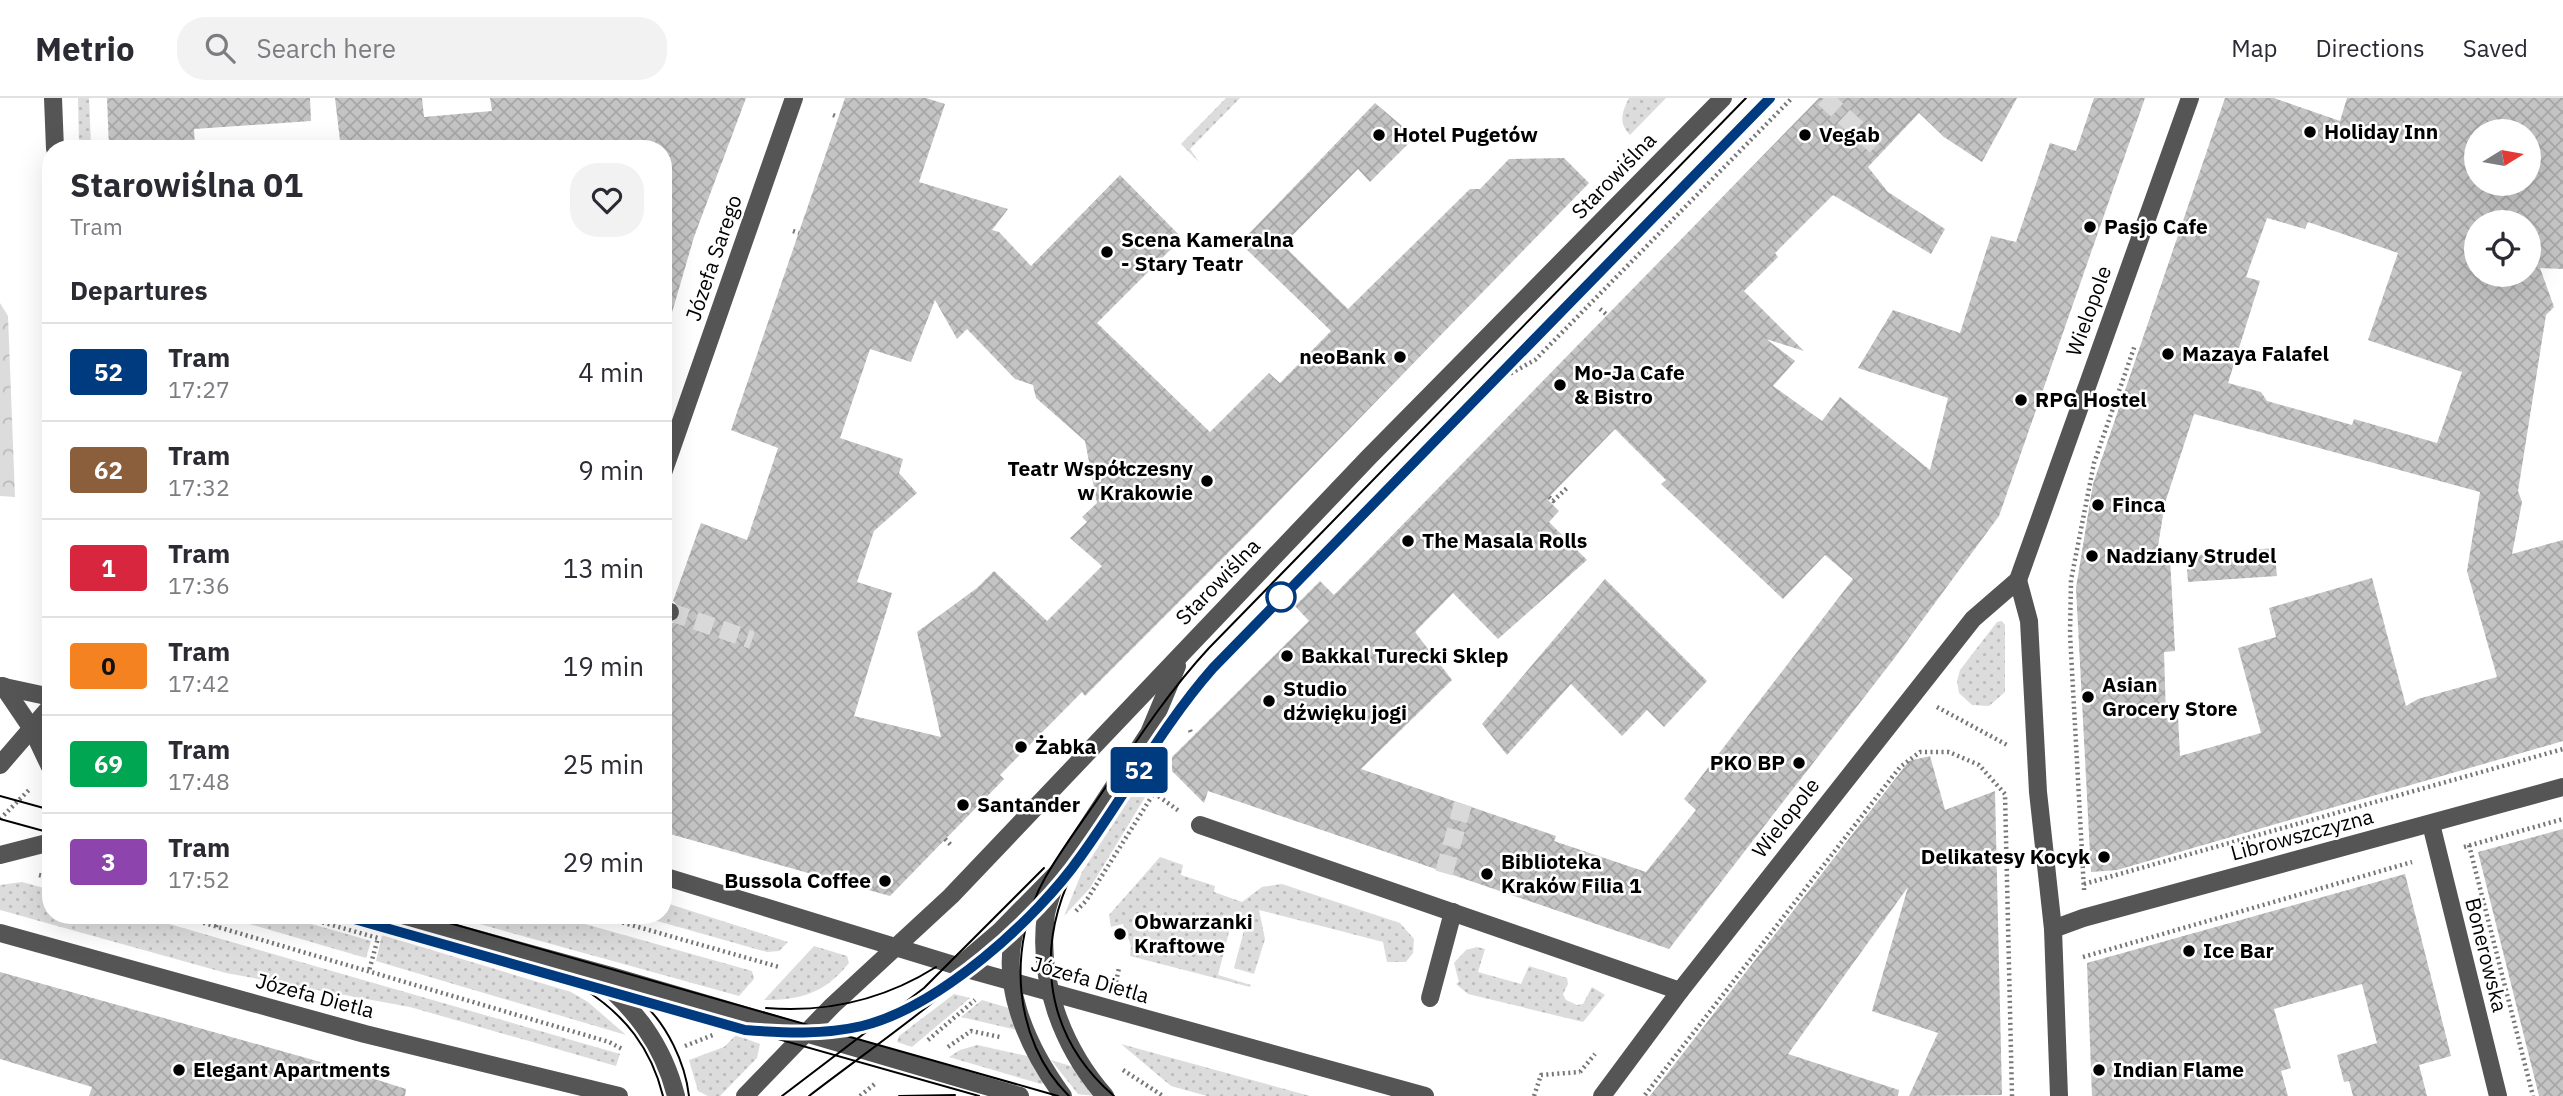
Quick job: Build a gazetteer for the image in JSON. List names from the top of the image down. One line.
{"streets":{"street":["Starowiślna","Józefa Sarego","Wielopole","Librowszczyzna","Bonerowska","Józefa Dietla"]},"crossings":[["Starowiślna","Józefa Dietla"],["Librowszczyzna","Bonerowska"]],"places":["Holiday Inn","Hotel Pugetów","Vegab","Pasjo Cafe","Scena Kameralna - Stary Teatr","Mazaya Falafel","neoBank","Mo-Ja Cafe & Bistro","RPG Hostel","Teatr Współczesny w Krakowie","Finca","The Masala Rolls","Nadziany Strudel","Bakkal Turecki Sklep","Asian Grocery Store","Studio dźwięku jogi","Żabka","PKO BP","Santander","Delikatesy Kocyk","Biblioteka Kraków Filia 1","Bussola Coffee","Obwarzanki Kraftowe","Ice Bar","Elegant Apartments","Indian Flame"],"lines":["tram line 52"],"north":"right","page":{"header":"Metrio","search":"Search here","nav":["Map","Directions","Saved"],"on_map":"52","heading":[["Starowiślna 01","Tram"],"Departures"],"list":[{"mark":"52","name":"Tram","note":"17:27","value":"4 min"},{"mark":"62","name":"Tram","note":"17:32","value":"9 min"},{"mark":"1","name":"Tram","note":"17:36","value":"13 min"},{"mark":"0","name":"Tram","note":"17:42","value":"19 min"},{"mark":"69","name":"Tram","note":"17:48","value":"25 min"},{"mark":"3","name":"Tram","note":"17:52","value":"29 min"}]}}
